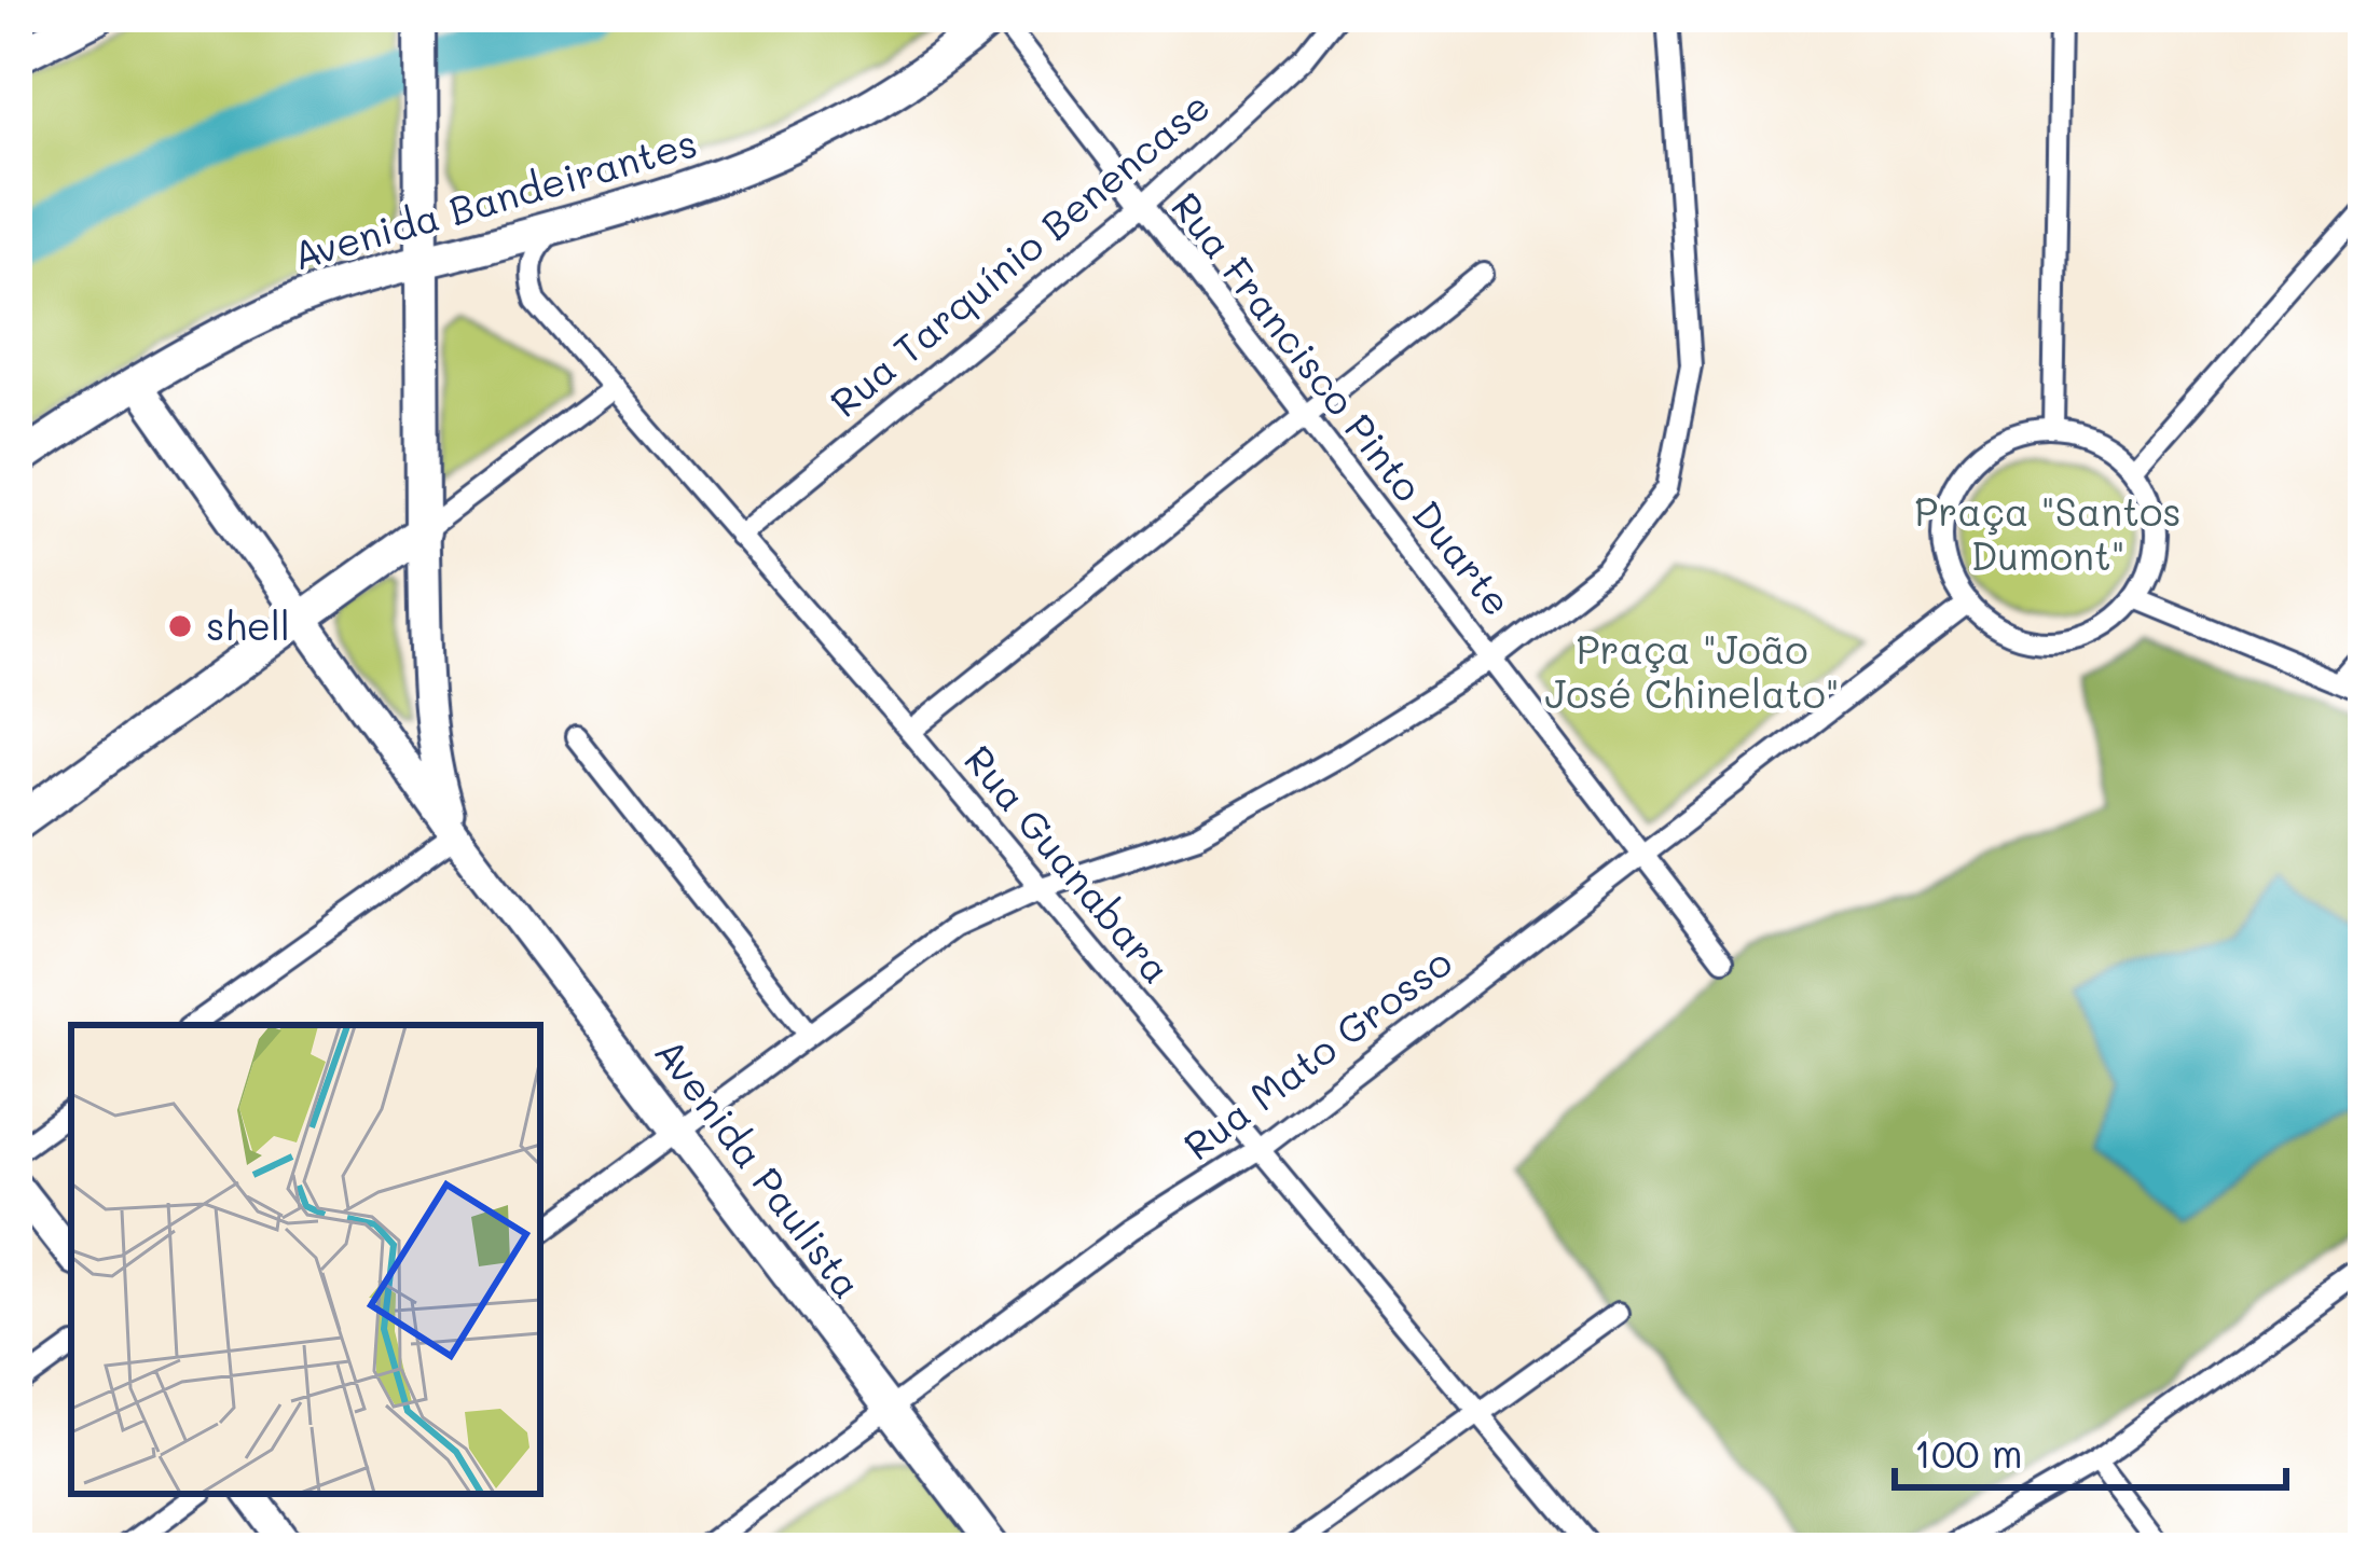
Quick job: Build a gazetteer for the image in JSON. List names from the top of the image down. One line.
{"streets":{"main road":["Avenida Bandeirantes","Avenida Paulista"],"street":["Rua Tarquínio Benencase","Rua Francisco Pinto Duarte","Rua Guanabara","Rua Mato Grosso"]},"crossings":[["Avenida Bandeirantes","Rua Francisco Pinto Duarte"],["Avenida Bandeirantes","Rua Guanabara"],["Avenida Bandeirantes","Avenida Paulista"],["Rua Tarquínio Benencase","Rua Francisco Pinto Duarte"],["Rua Tarquínio Benencase","Rua Guanabara"],["Rua Francisco Pinto Duarte","Rua Mato Grosso"],["Rua Guanabara","Rua Mato Grosso"],["Rua Mato Grosso","Avenida Paulista"]],"parks":["Praça \"Santos Dumont\"","Praça \"João José Chinelato\""],"places":["shell"],"scale_bar":"100 m"}
